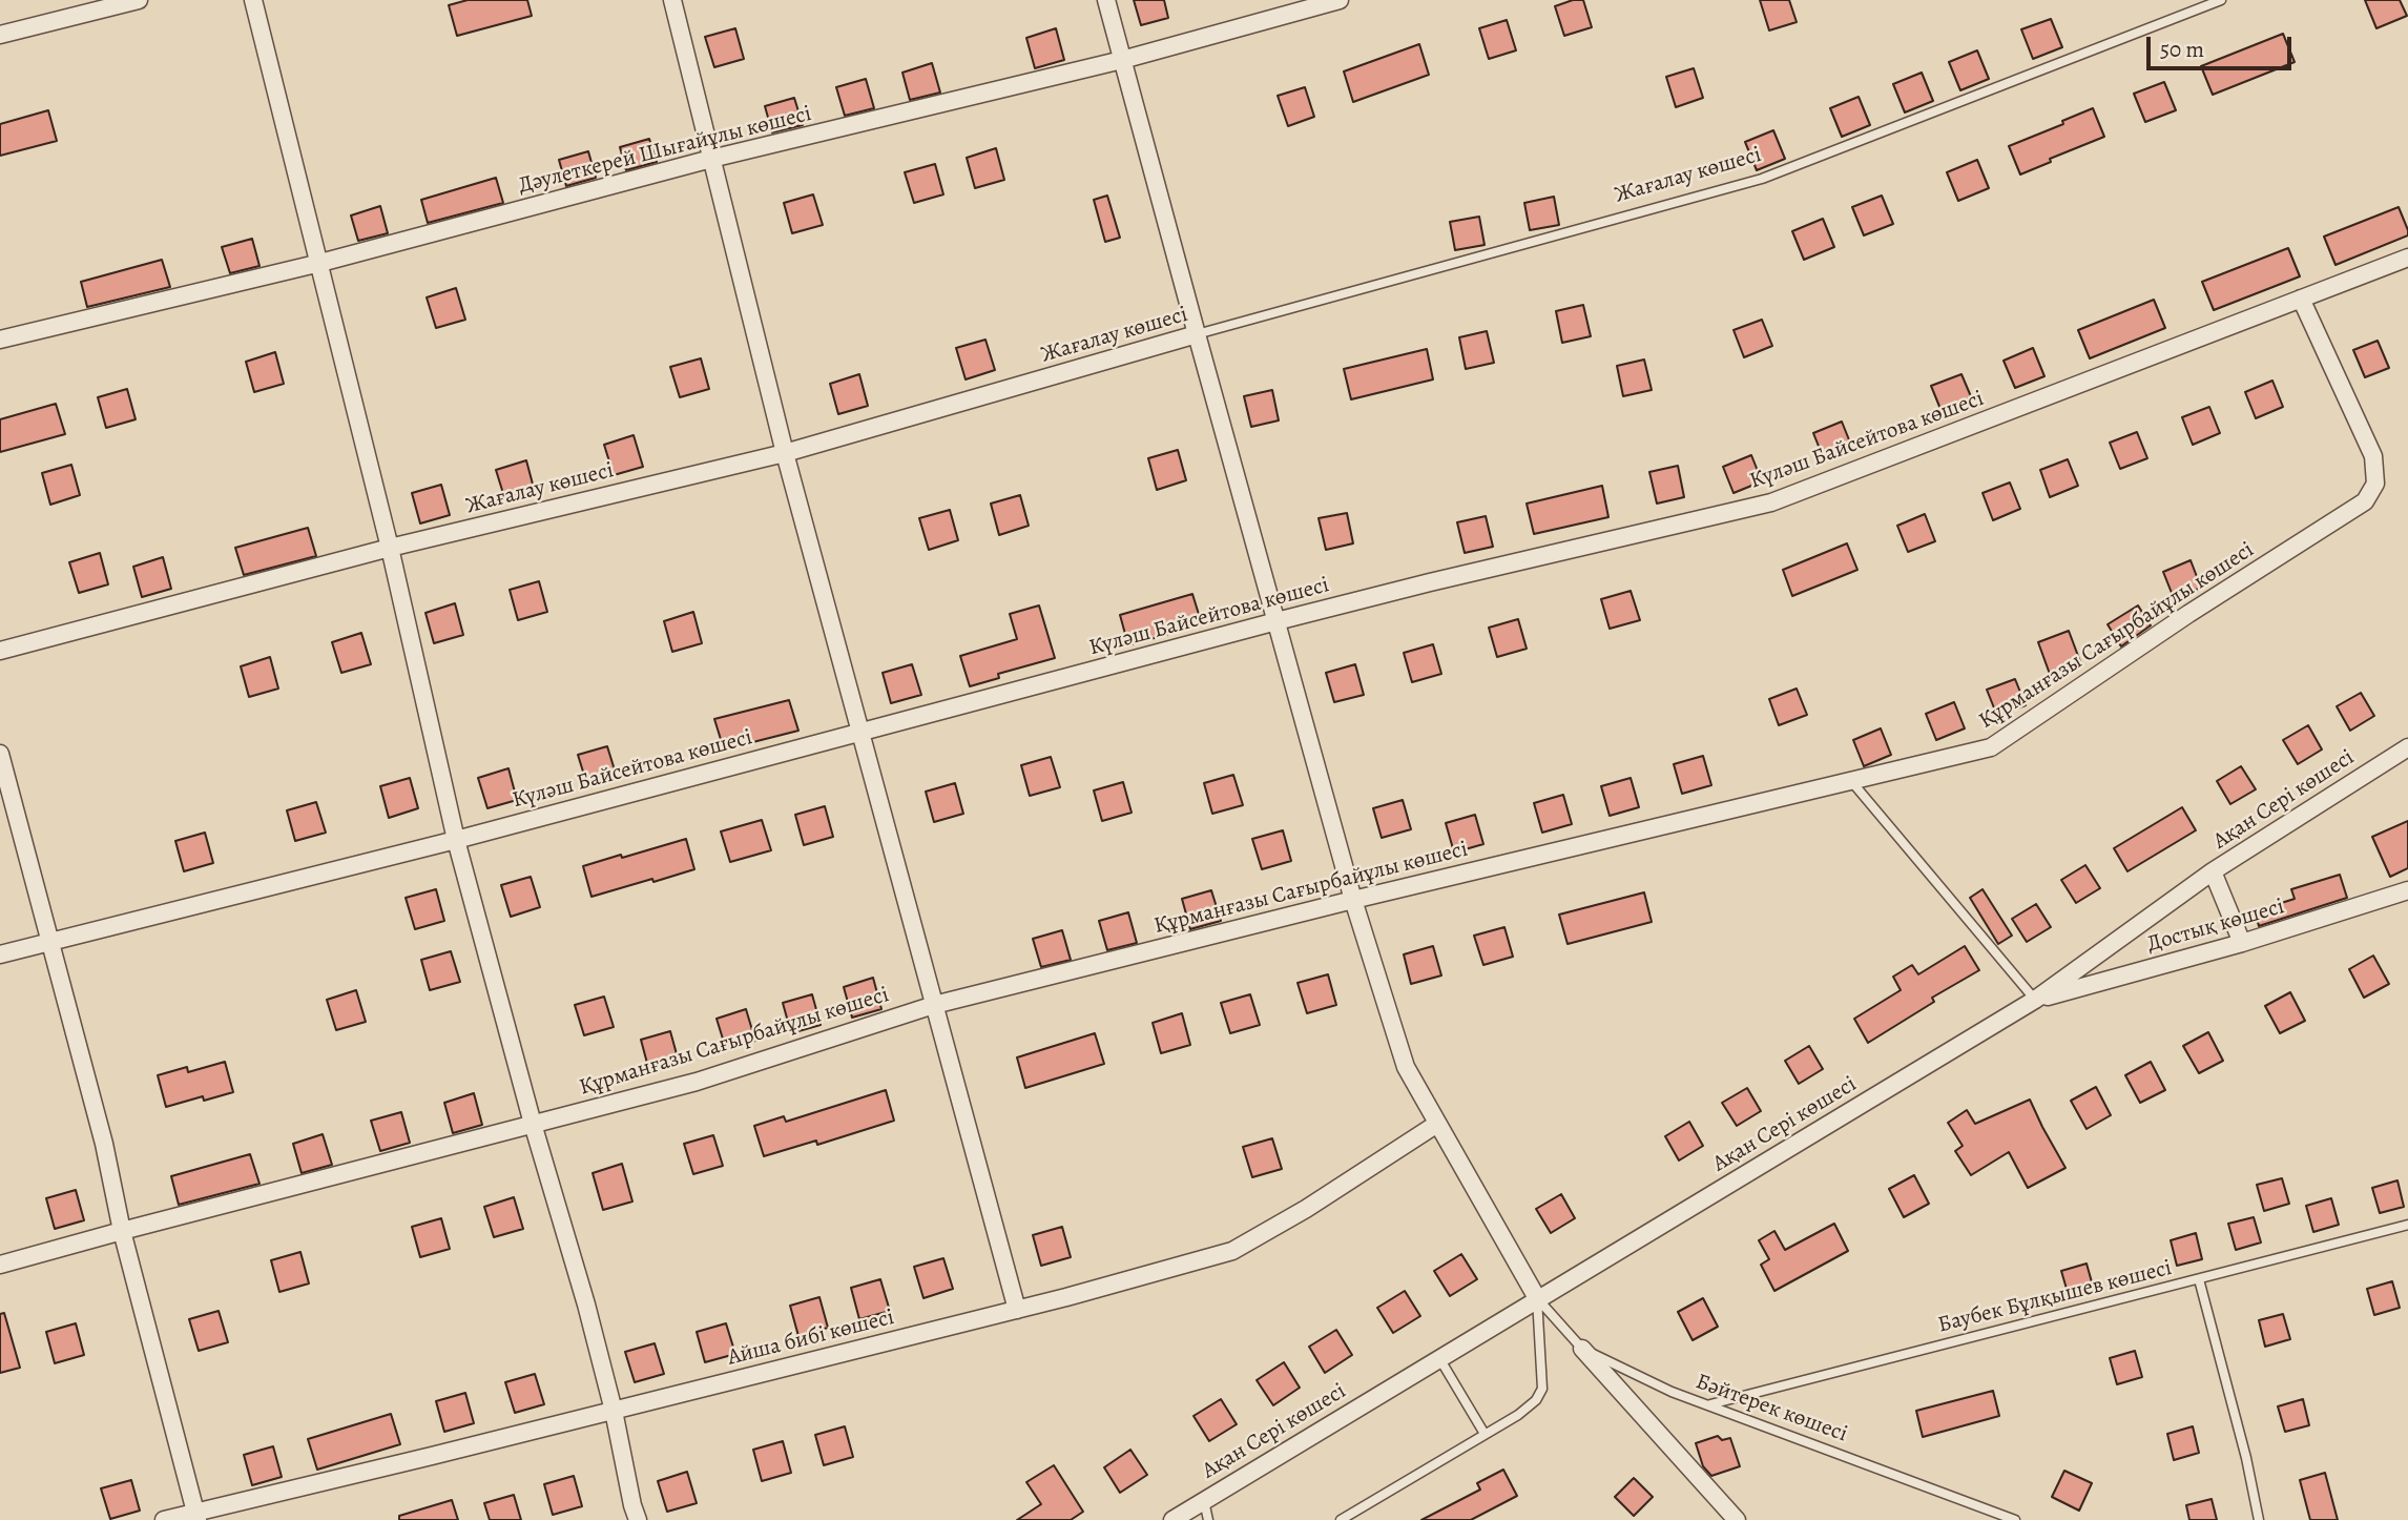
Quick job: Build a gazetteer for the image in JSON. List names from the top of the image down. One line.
{"streets":{"street":["Дәулеткерей Шығайұлы көшесі","Жағалау көшесі","Күләш Байсейтова көшесі","Құрманғазы Сағырбайұлы көшесі","Ақан Сері көшесі","Достық көшесі","Айша бибі көшесі"],"lane":["Баубек Бұлқышев көшесі","Бәйтерек көшесі"]},"crossings":[["Күләш Байсейтова көшесі","Құрманғазы Сағырбайұлы көшесі"],["Ақан Сері көшесі","Достық көшесі"],["Ақан Сері көшесі","Бәйтерек көшесі"],["Баубек Бұлқышев көшесі","Бәйтерек көшесі"]],"scale_bar":"50 m"}
